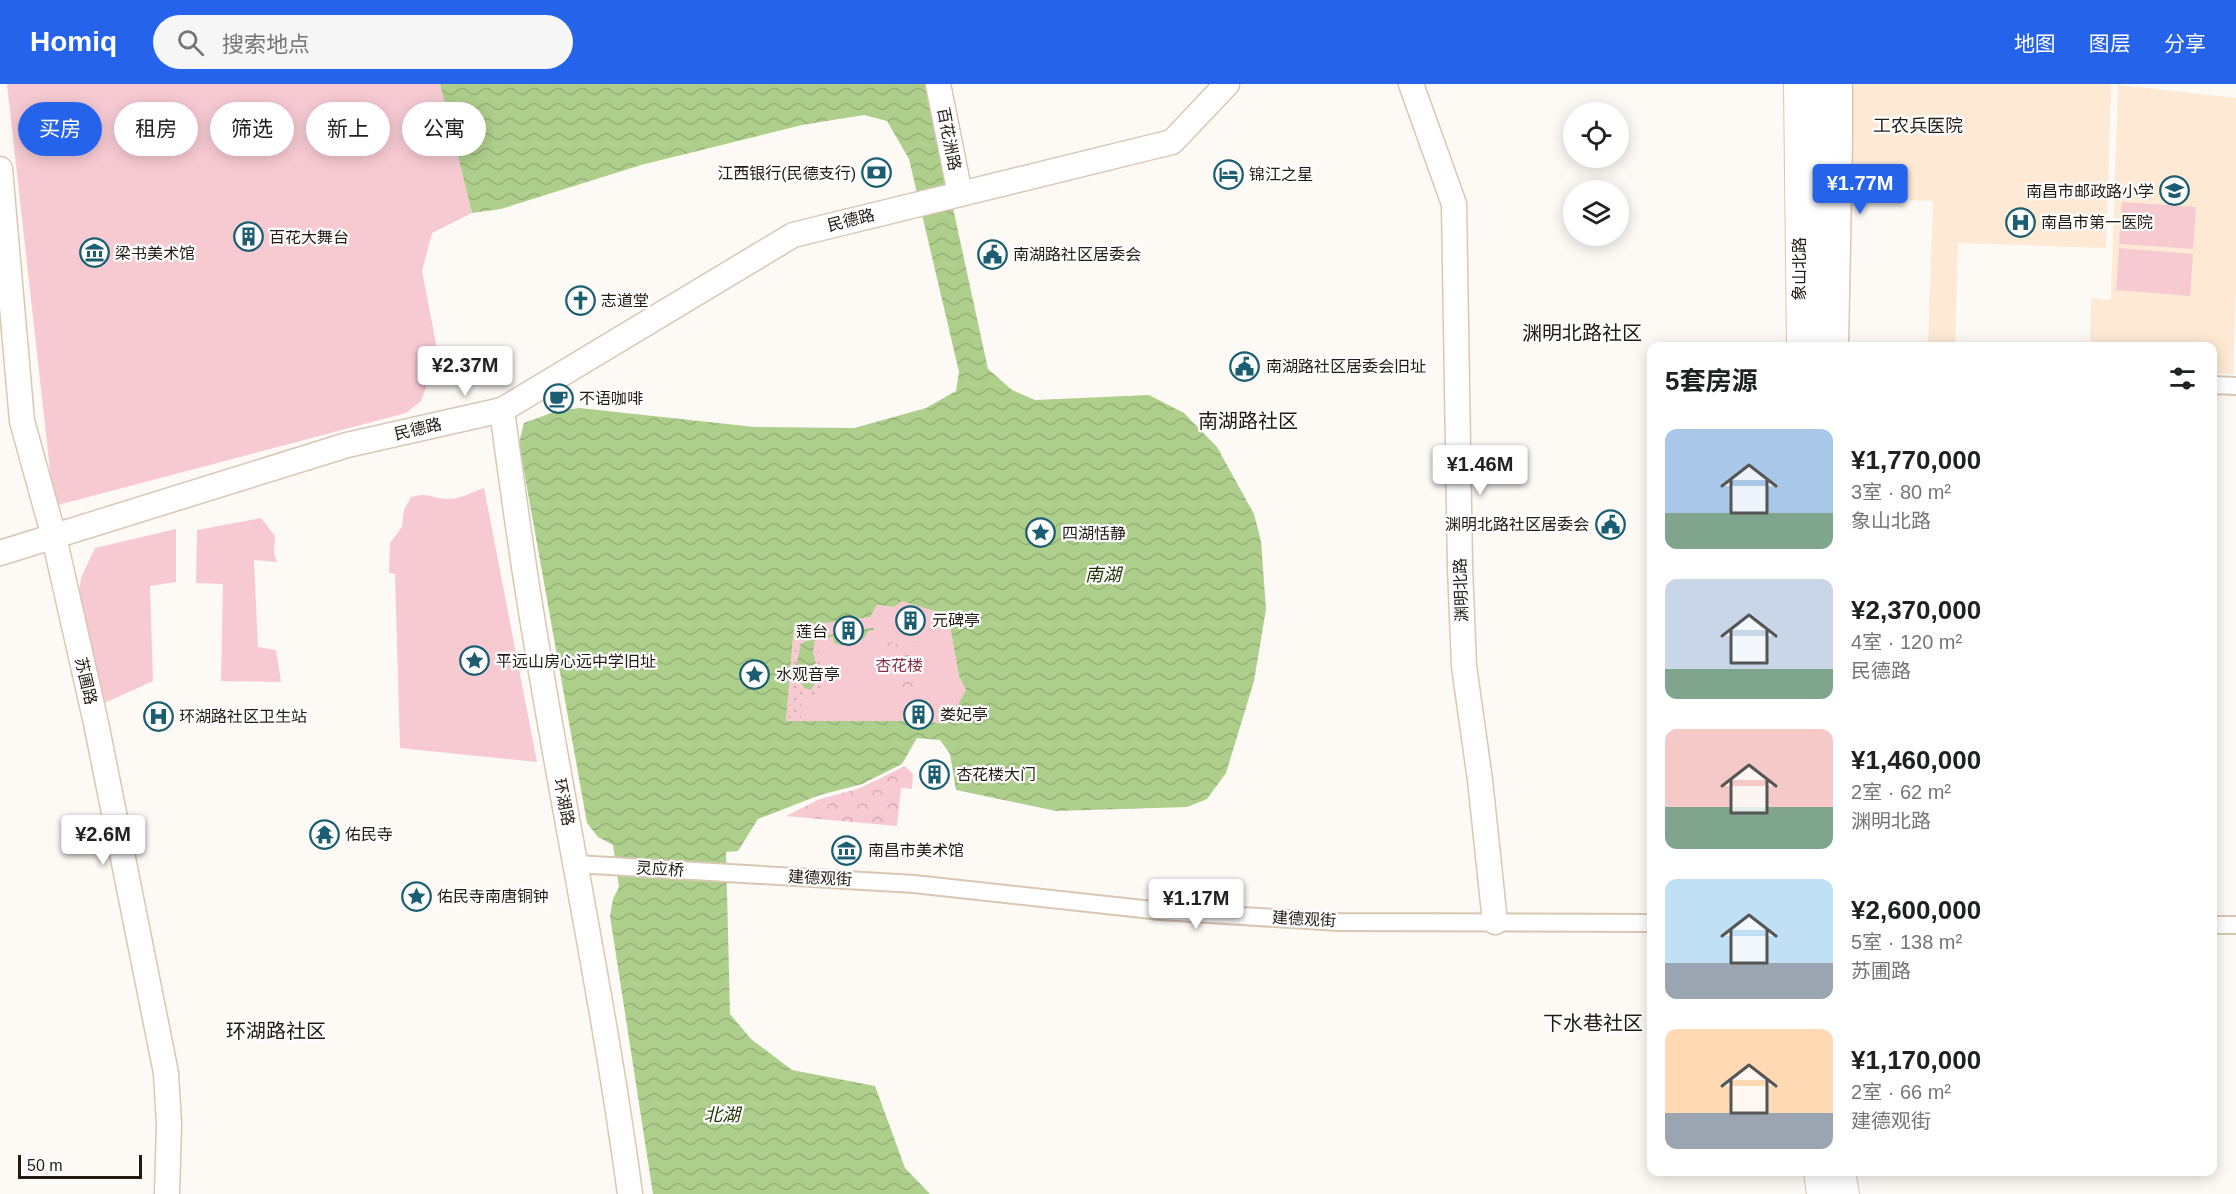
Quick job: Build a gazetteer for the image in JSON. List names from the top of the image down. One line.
{"streets":{"main road":["百花洲路","民德路","象山北路","渊明北路","苏圃路","环湖路"],"street":["灵应桥","建德观街"]},"crossings":[["百花洲路","民德路"],["民德路","苏圃路"],["民德路","环湖路"],["渊明北路","建德观街"],["环湖路","灵应桥"],["灵应桥","建德观街"]],"districts":["工农兵医院","渊明北路社区","南湖路社区","下水巷社区","环湖路社区"],"water":["南湖","北湖"],"parks":["杏花楼"],"places":{"bank":["江西银行(民德支行)"],"hotel":["锦江之星"],"school or university":["南昌市邮政路小学"],"hospital":["南昌市第一医院","环湖路社区卫生站"],"building":["百花大舞台","元碑亭","莲台","娄妃亭","杏花楼大门"],"museum":["梁书美术馆","南昌市美术馆"],"public building":["南湖路社区居委会","南湖路社区居委会旧址","渊明北路社区居委会"],"church":["志道堂"],"cafe":["不语咖啡"],"place":["四湖恬静","平远山房心远中学旧址","水观音亭","佑民寺南唐铜钟"],"temple":["佑民寺"]},"scale_bar":"50 m","page":{"header":"Homiq","search":"搜索地点","nav":["地图","图层","分享"],"chip":["买房","租房","筛选","新上","公寓"],"price":["¥1.77M","¥2.37M","¥1.46M","¥2.6M","¥1.17M"],"heading":"5套房源","list":[{"name":"¥1,770,000","note":"3室 · 80 m² · 象山北路"},{"name":"¥2,370,000","note":"4室 · 120 m² · 民德路"},{"name":"¥1,460,000","note":"2室 · 62 m² · 渊明北路"},{"name":"¥2,600,000","note":"5室 · 138 m² · 苏圃路"},{"name":"¥1,170,000","note":"2室 · 66 m² · 建德观街"}],"scale":"50 m"}}
